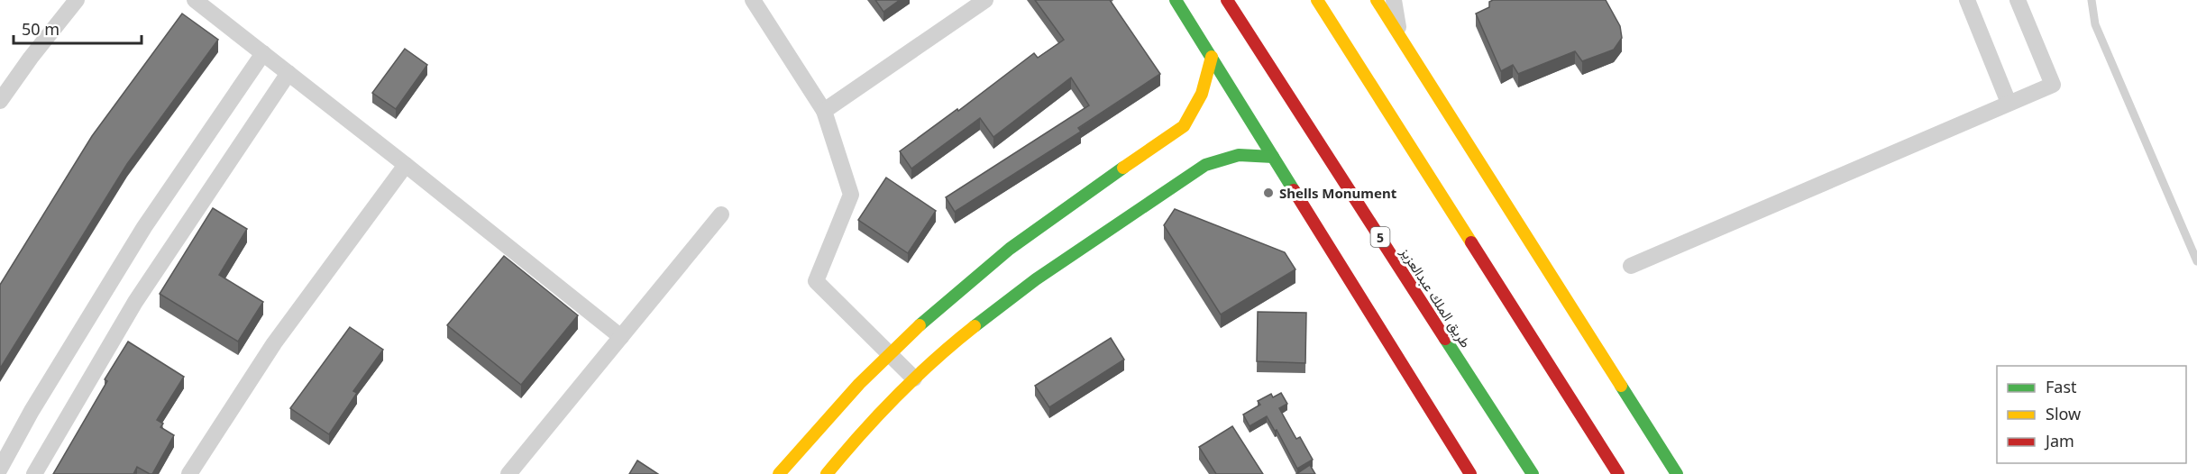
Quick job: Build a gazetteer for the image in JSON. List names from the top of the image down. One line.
{"streets":{"main road":["5","طريق الملك عبدالعزيز"]},"places":["Shells Monument"],"legend":["Fast","Slow","Jam"],"scale_bar":"50 m"}
